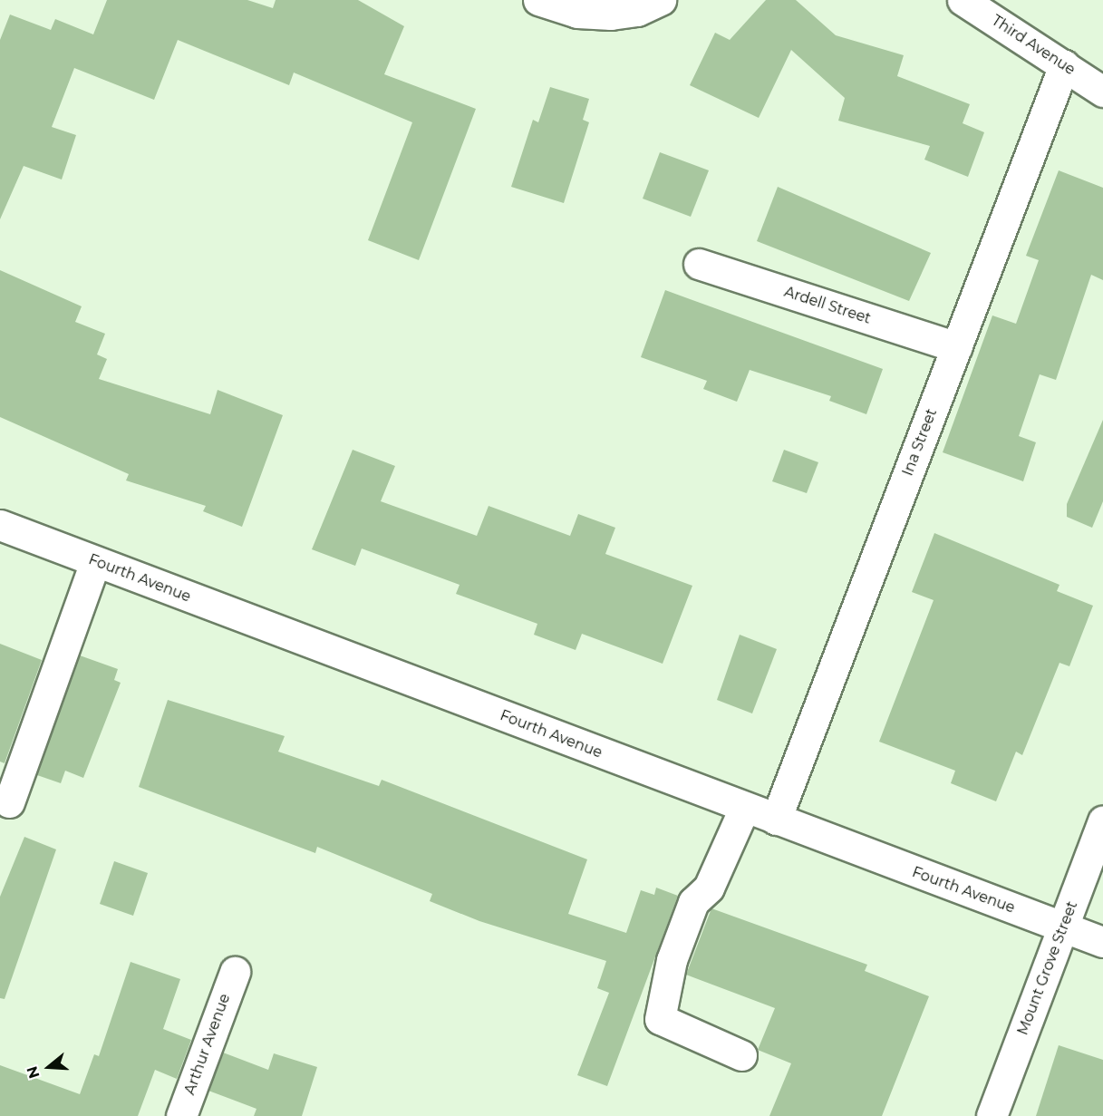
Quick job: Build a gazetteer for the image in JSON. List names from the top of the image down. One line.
{"streets":{"street":["Third Avenue","Ardell Street","Ina Street","Fourth Avenue","Mount Grove Street","Arthur Avenue"]},"crossings":[["Third Avenue","Ina Street"],["Ardell Street","Ina Street"],["Ina Street","Fourth Avenue"],["Fourth Avenue","Mount Grove Street"]],"north":"left"}
